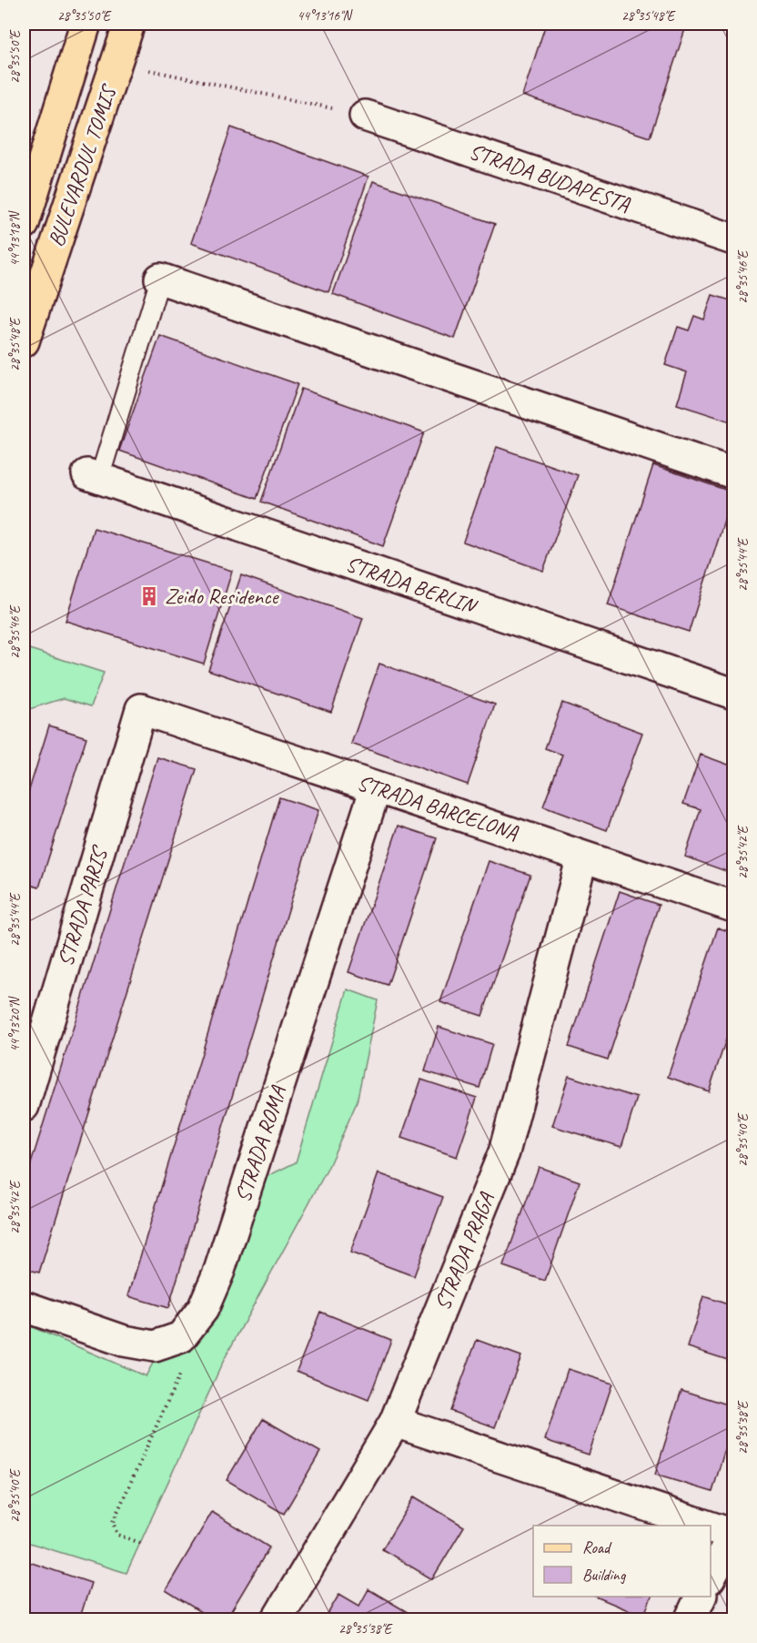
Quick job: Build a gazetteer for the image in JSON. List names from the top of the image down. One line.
{"streets":{"main road":["BULEVARDUL TOMIS"],"street":["STRADA BUDAPESTA","STRADA BERLIN","STRADA BARCELONA","STRADA PARIS","STRADA ROMA","STRADA PRAGA"]},"crossings":[["STRADA BARCELONA","STRADA PARIS"],["STRADA BARCELONA","STRADA ROMA"],["STRADA BARCELONA","STRADA PRAGA"]],"places":{"building":["Zeido Residence"]},"legend":["Road","Building"],"coordinates":["28°35'50\"E","44°13'16\"N","28°35'48\"E","44°13'18\"N","28°35'46\"E","28°35'44\"E","28°35'42\"E","44°13'20\"N","28°35'40\"E","28°35'38\"E"]}
